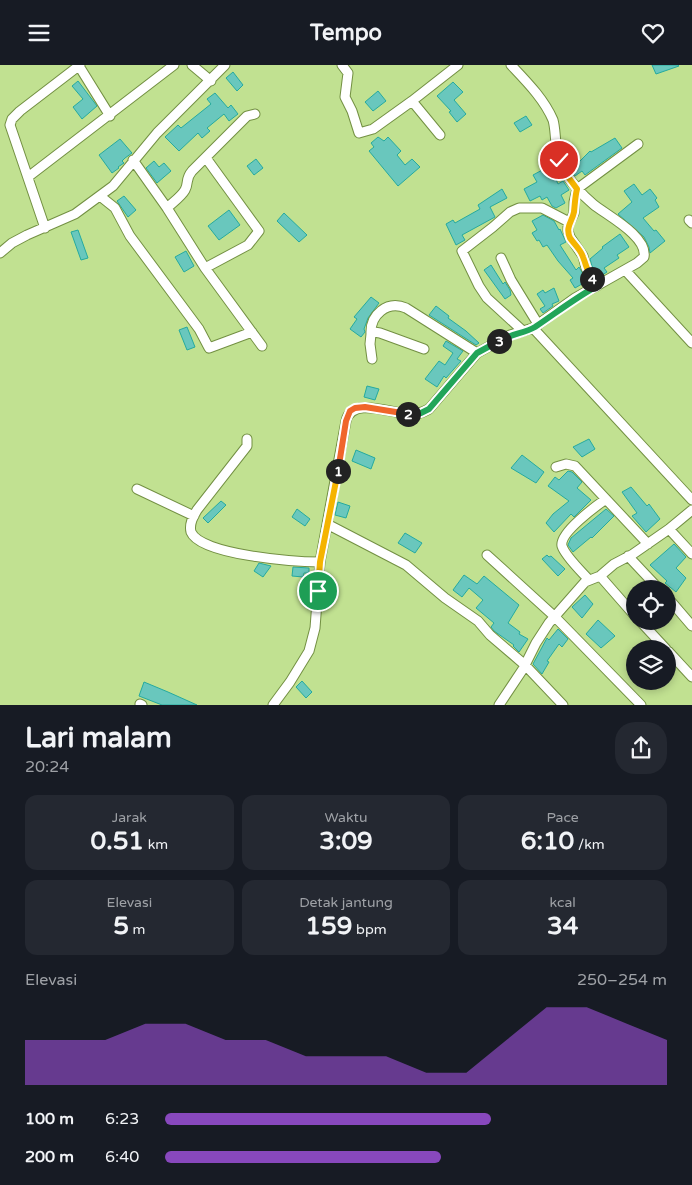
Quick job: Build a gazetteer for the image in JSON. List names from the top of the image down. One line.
{"page":{"header":"Tempo","pins":["4","3","2","1"],"heading":["Lari malam","20:24"],"stats":[["Jarak","0.51 km"],["Waktu","3:09"],["Pace","6:10 /km"],["Elevasi","5 m"],["Detak jantung","159 bpm"],["kcal","34"]],"chart":["Elevasi","250–254 m"],"list":[{"name":"100 m","note":"6:23"},{"name":"200 m","note":"6:40"}]}}
